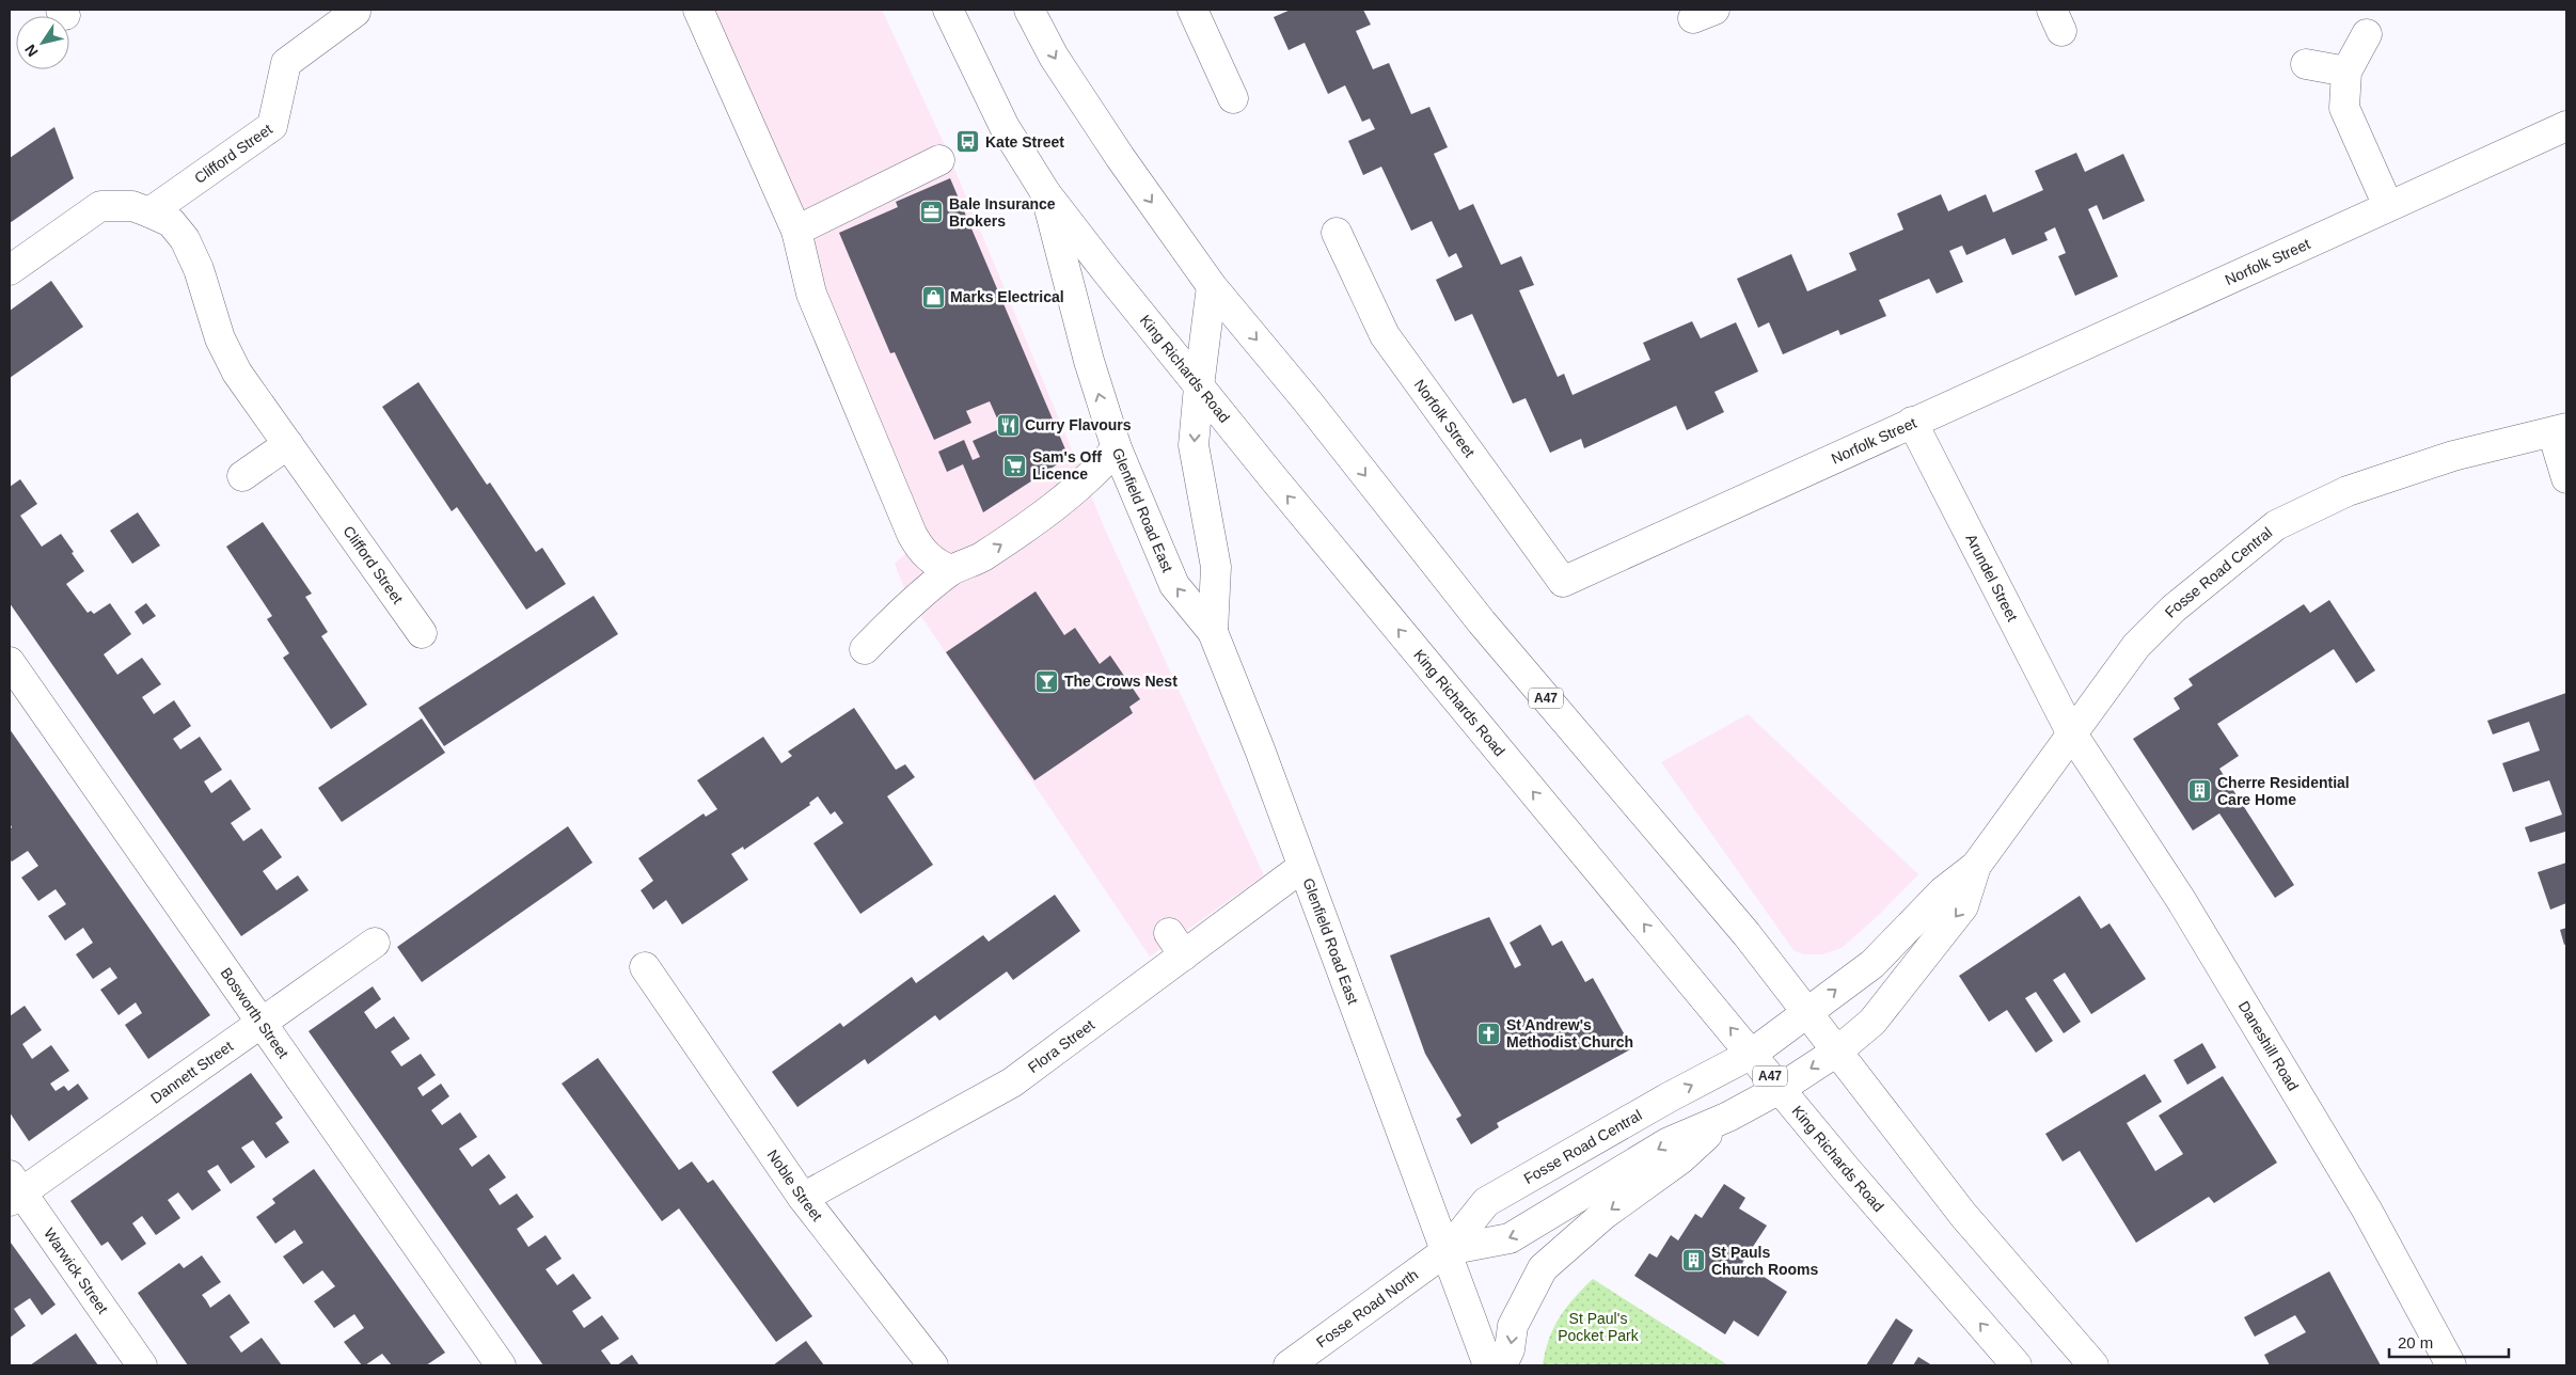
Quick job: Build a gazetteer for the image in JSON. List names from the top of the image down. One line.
{"streets":{"street":["Clifford Street","Norfolk Street","King Richards Road","Glenfield Road East","Fosse Road Central","Arundel Street","A47","Bosworth Street","Flora Street","Daneshill Road","Dannett Street","Noble Street","Warwick Street","Fosse Road North"]},"crossings":[["Norfolk Street","Arundel Street"],["King Richards Road","Glenfield Road East"],["King Richards Road","Fosse Road Central"],["Glenfield Road East","Fosse Road Central"],["Glenfield Road East","A47"],["Glenfield Road East","Flora Street"],["Glenfield Road East","Fosse Road North"],["Fosse Road Central","Arundel Street"],["Fosse Road Central","A47"],["Fosse Road Central","Daneshill Road"],["Fosse Road Central","Fosse Road North"],["Arundel Street","Daneshill Road"],["Bosworth Street","Dannett Street"],["Flora Street","Noble Street"],["Dannett Street","Warwick Street"]],"parks":["St Paul's Pocket Park"],"places":{"bus stop":["Kate Street"],"office":["Bale Insurance Brokers"],"shop":["Marks Electrical"],"restaurant":["Curry Flavours"],"supermarket":["Sam's Off Licence"],"bar":["The Crows Nest"],"building":["Cherre Residential Care Home","St Pauls Church Rooms"],"church":["St Andrew's Methodist Church"]},"scale_bar":"20 m","north":"bottom left"}
